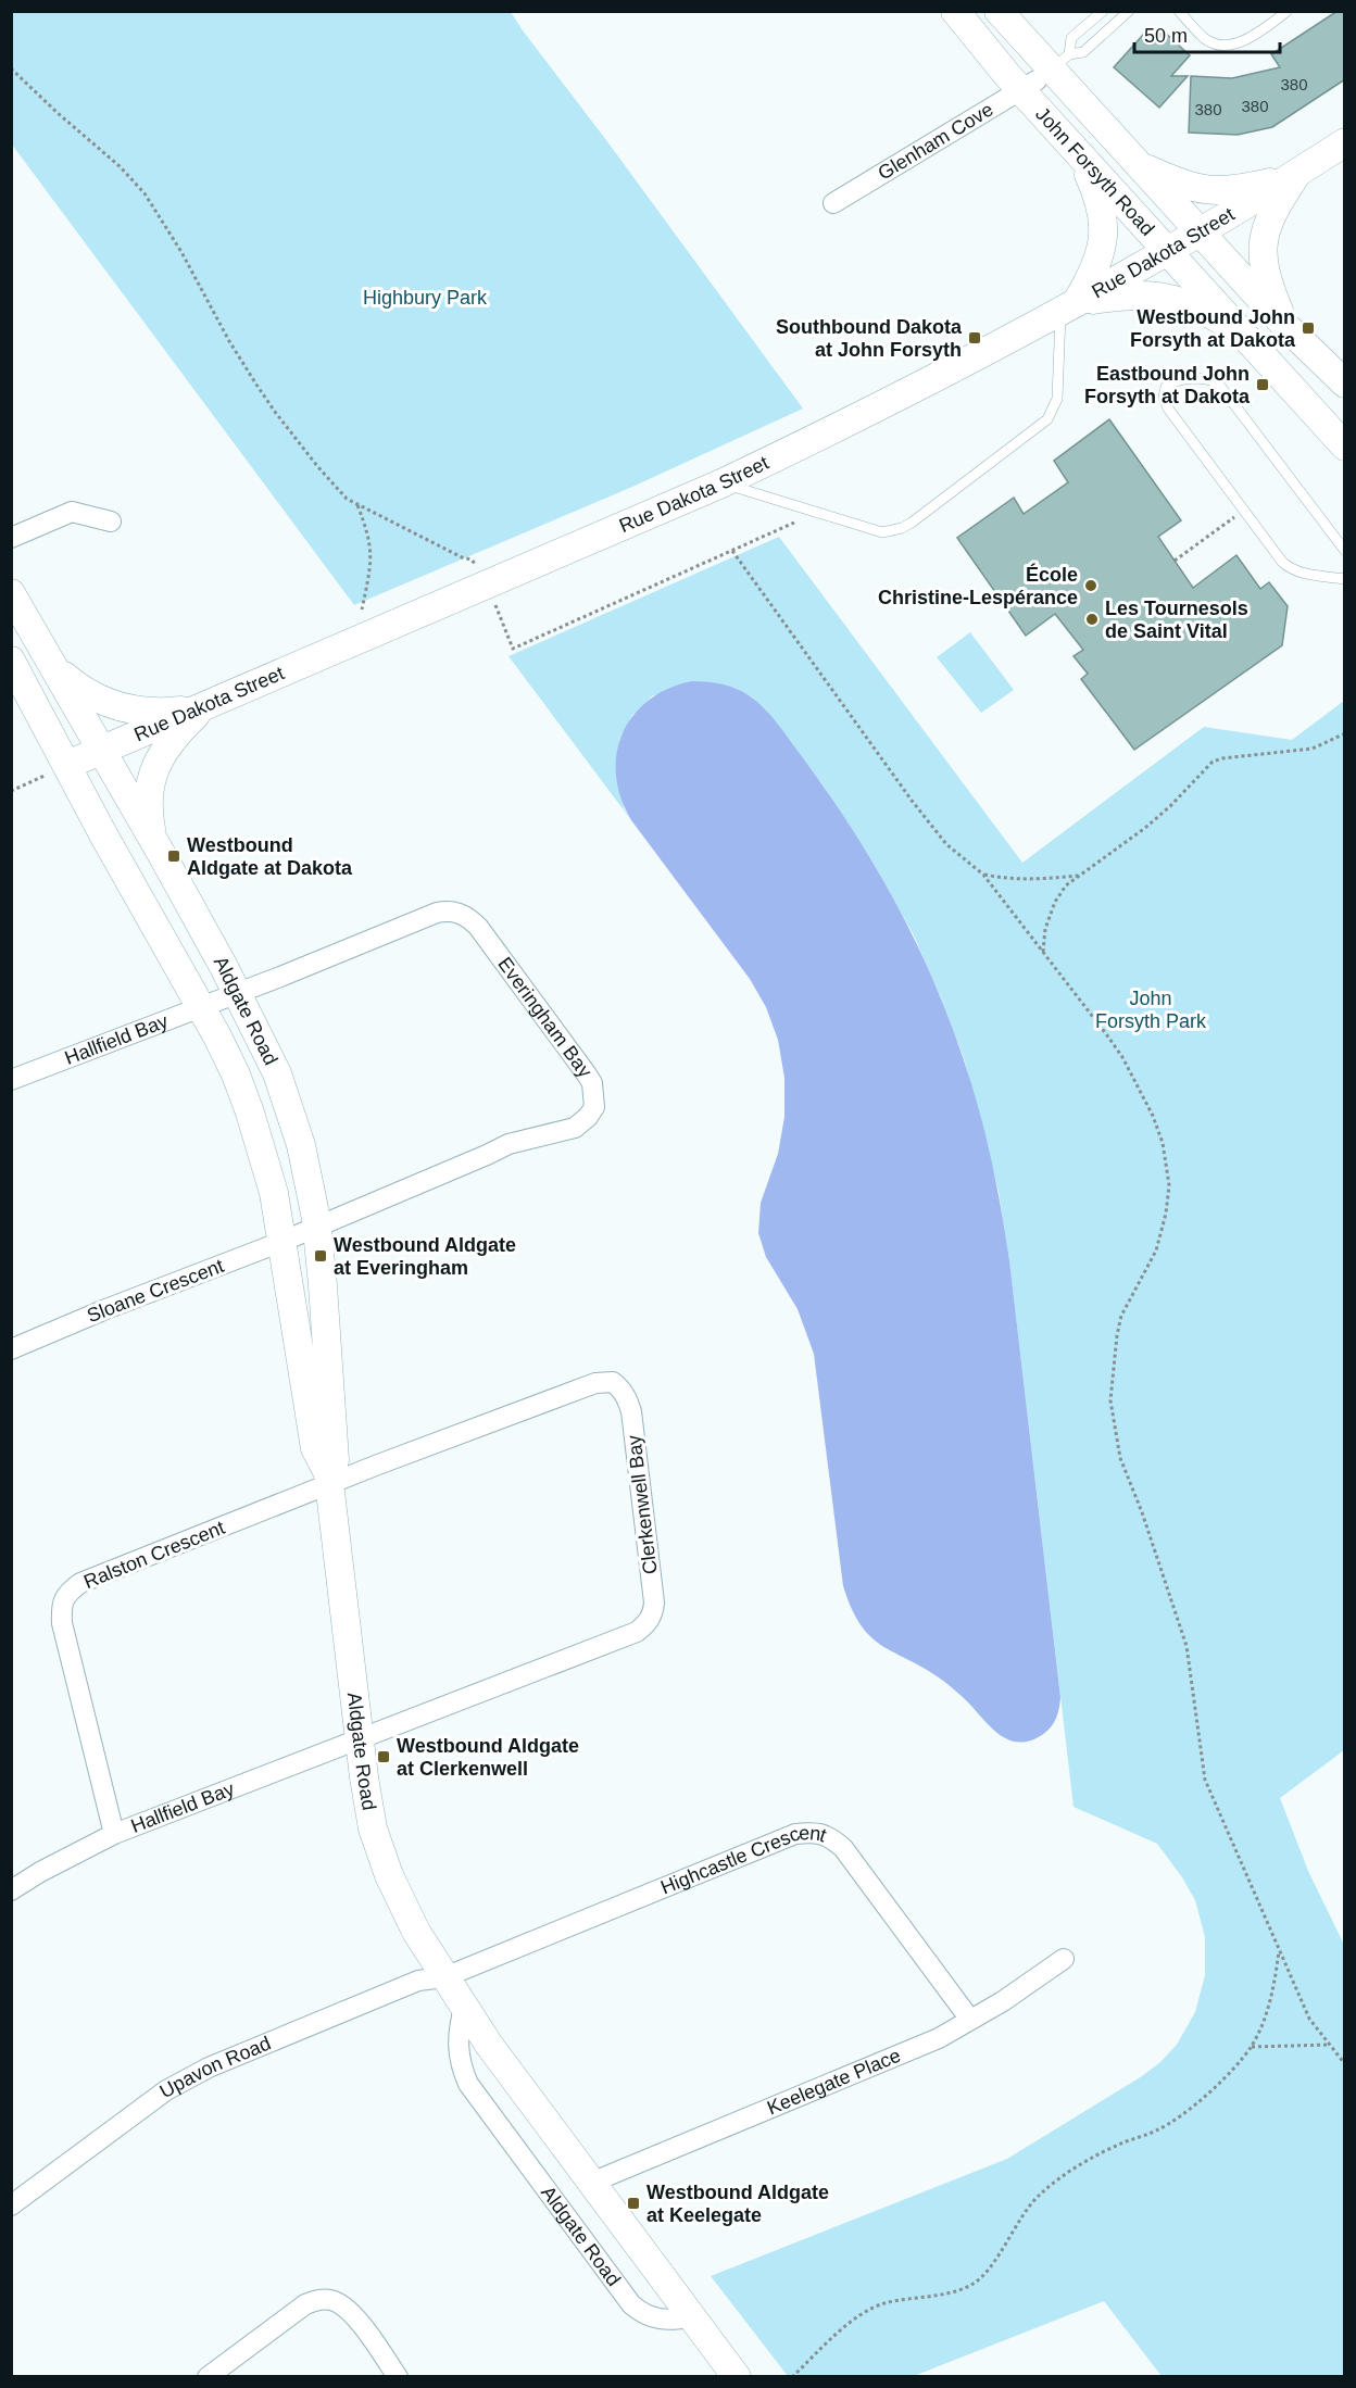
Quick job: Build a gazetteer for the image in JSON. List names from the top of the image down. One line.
{"streets":{"street":["Glenham Cove","John Forsyth Road","Rue Dakota Street","Aldgate Road","Everingham Bay","Hallfield Bay","Sloane Crescent","Clerkenwell Bay","Ralston Crescent","Highcastle Crescent","Upavon Road","Keelegate Place"]},"crossings":[["Glenham Cove","John Forsyth Road"],["John Forsyth Road","Rue Dakota Street"],["Rue Dakota Street","Aldgate Road"],["Aldgate Road","Everingham Bay"],["Aldgate Road","Hallfield Bay"],["Aldgate Road","Sloane Crescent"],["Aldgate Road","Clerkenwell Bay"],["Aldgate Road","Ralston Crescent"],["Aldgate Road","Highcastle Crescent"],["Aldgate Road","Upavon Road"],["Aldgate Road","Keelegate Place"],["Everingham Bay","Hallfield Bay"],["Everingham Bay","Sloane Crescent"],["Hallfield Bay","Clerkenwell Bay"],["Hallfield Bay","Ralston Crescent"],["Clerkenwell Bay","Ralston Crescent"],["Highcastle Crescent","Upavon Road"],["Highcastle Crescent","Keelegate Place"]],"parks":["Highbury Park","John Forsyth Park"],"places":{"transit":["Westbound John Forsyth at Dakota","Southbound Dakota at John Forsyth","Eastbound John Forsyth at Dakota","Westbound Aldgate at Dakota","Westbound Aldgate at Everingham","Westbound Aldgate at Clerkenwell","Westbound Aldgate at Keelegate"],"other":["École Christine-Lespérance","Les Tournesols de Saint Vital"]},"house_numbers":["380","380","380"],"scale_bar":"50 m"}
